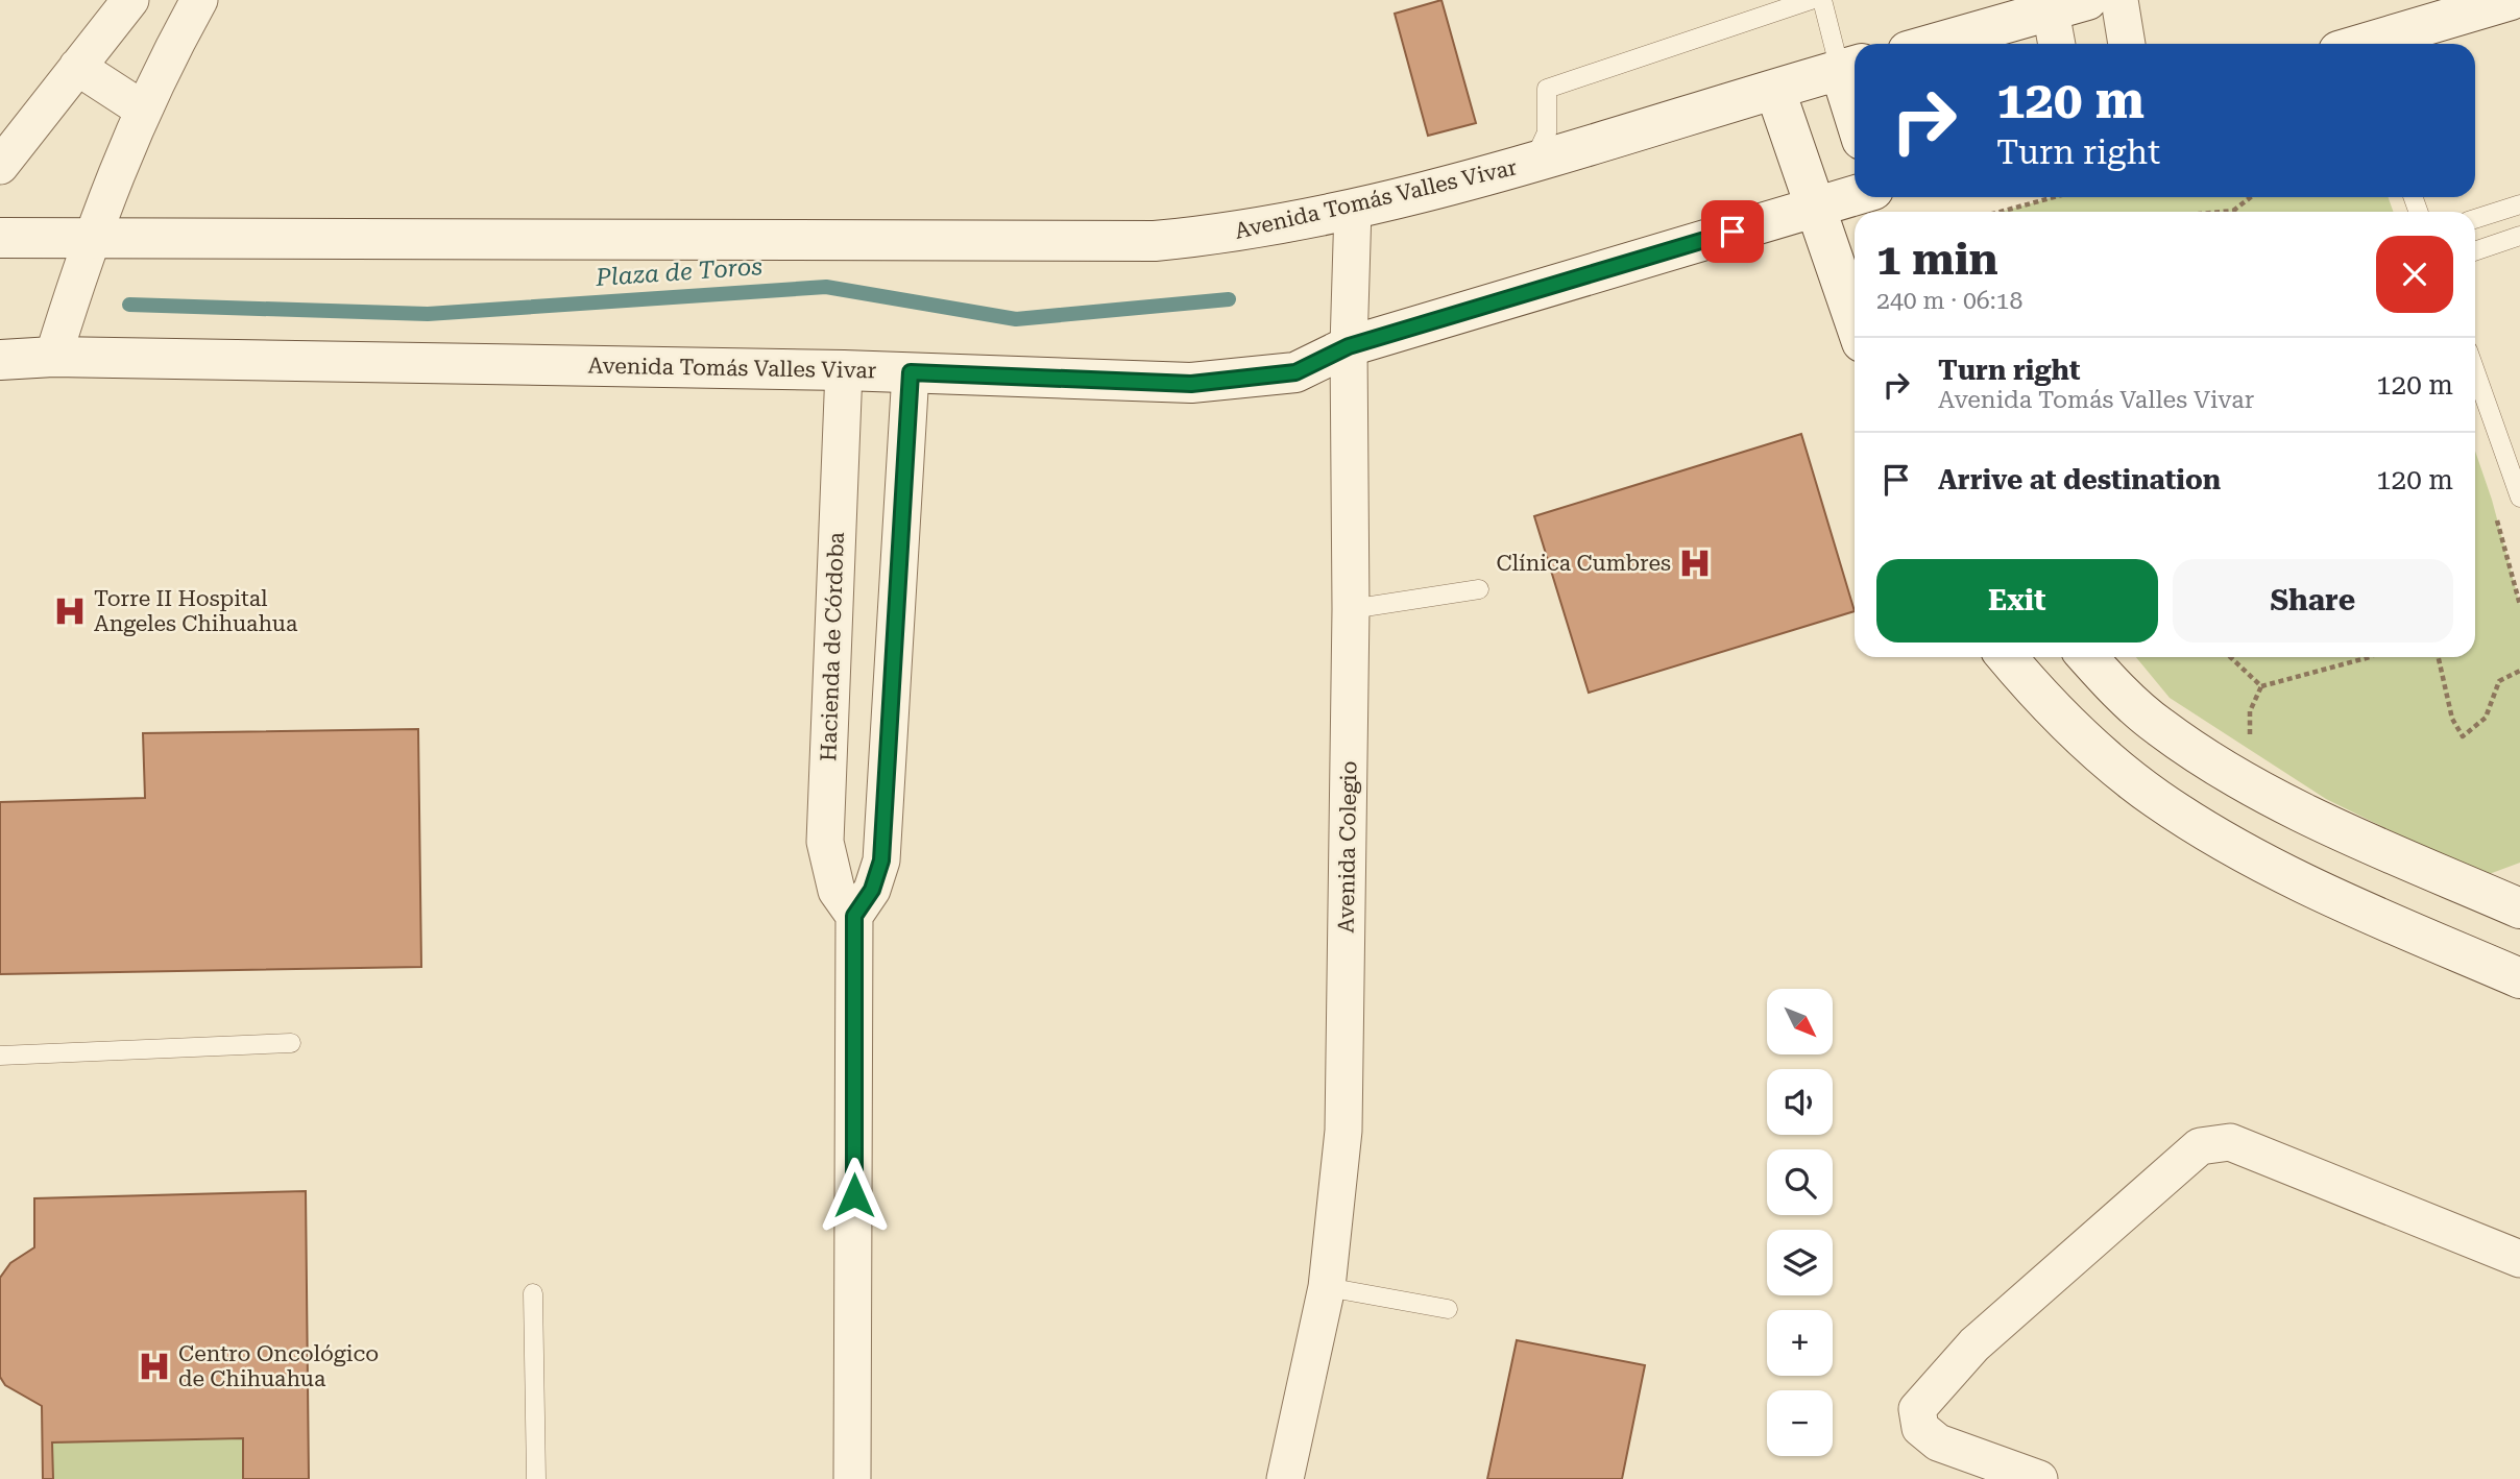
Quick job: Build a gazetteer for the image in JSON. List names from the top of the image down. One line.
{"streets":{"main road":["Avenida Tomás Valles Vivar"],"street":["Hacienda de Córdoba","Avenida Colegio"]},"crossings":[["Avenida Tomás Valles Vivar","Hacienda de Córdoba"],["Avenida Tomás Valles Vivar","Avenida Colegio"]],"water":["Plaza de Toros"],"places":{"hospital":["Clínica Cumbres","Torre II Hospital Angeles Chihuahua","Centro Oncológico de Chihuahua"]},"north":"bottom right","page":{"turn":["120 m","Turn right"],"heading":["1 min","240 m · 06:18"],"list":[{"name":"Turn right","note":"Avenida Tomás Valles Vivar","value":"120 m"},{"name":"Arrive at destination","value":"120 m"}],"buttons":["Exit","Share"],"map_buttons":["+","−"]}}
